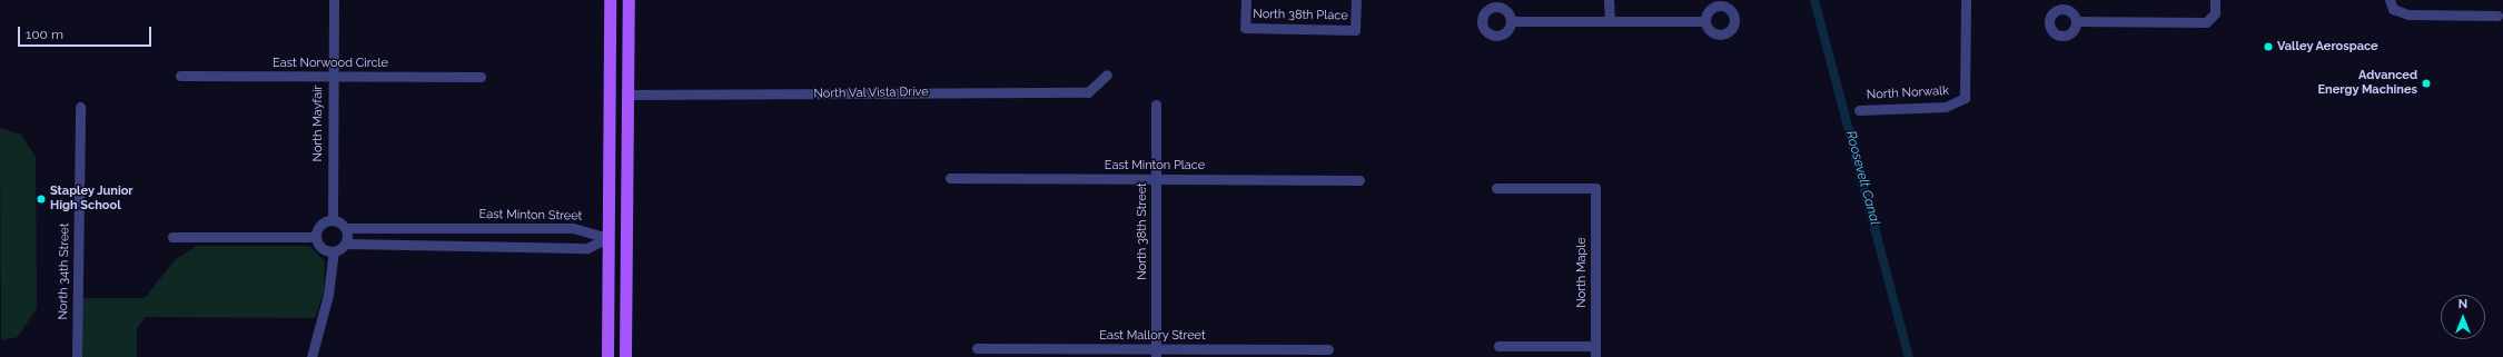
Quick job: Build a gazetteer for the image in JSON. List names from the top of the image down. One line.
{"streets":{"street":["North 38th Place","East Norwood Circle","North Val Vista Drive","North Norwalk","North Mayfair","East Minton Place","East Minton Street","North 38th Street","North 34th Street","North Maple","East Mallory Street"]},"crossings":[["East Norwood Circle","North Mayfair"],["North Mayfair","East Minton Street"],["East Minton Place","North 38th Street"],["North 38th Street","East Mallory Street"]],"water":["Roosevelt Canal"],"places":["Valley Aerospace","Advanced Energy Machines","Stapley Junior High School"],"scale_bar":"100 m","north":"top"}
